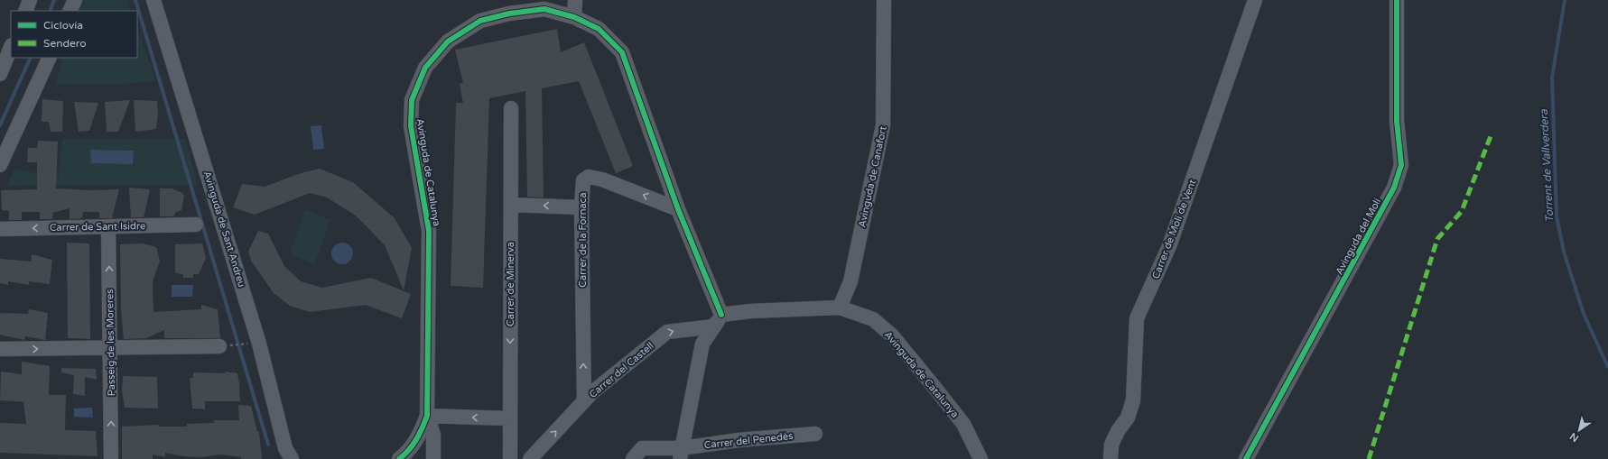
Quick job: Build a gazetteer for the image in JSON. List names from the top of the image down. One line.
{"streets":{"street":["Avinguda de Catalunya","Avinguda de Canafort","Carrer de Sant Isidre","Avinguda de Sant Andreu","Carrer de Molí de Vent","Avinguda del Molí","Carrer de la Fornaca","Carrer de Minerva","Passeig de les Moreres","Carrer del Castell","Carrer del Penedès"]},"crossings":[["Avinguda de Catalunya","Avinguda de Canafort"],["Avinguda de Catalunya","Carrer de la Fornaca"],["Avinguda de Catalunya","Carrer del Castell"],["Carrer de Sant Isidre","Passeig de les Moreres"],["Carrer de la Fornaca","Carrer del Castell"]],"one_way":["Carrer de Minerva","Passeig de les Moreres","Carrer del Castell"],"water":["Torrent de Vallverdera"],"legend":["Ciclovía","Sendero"],"north":"bottom left"}
